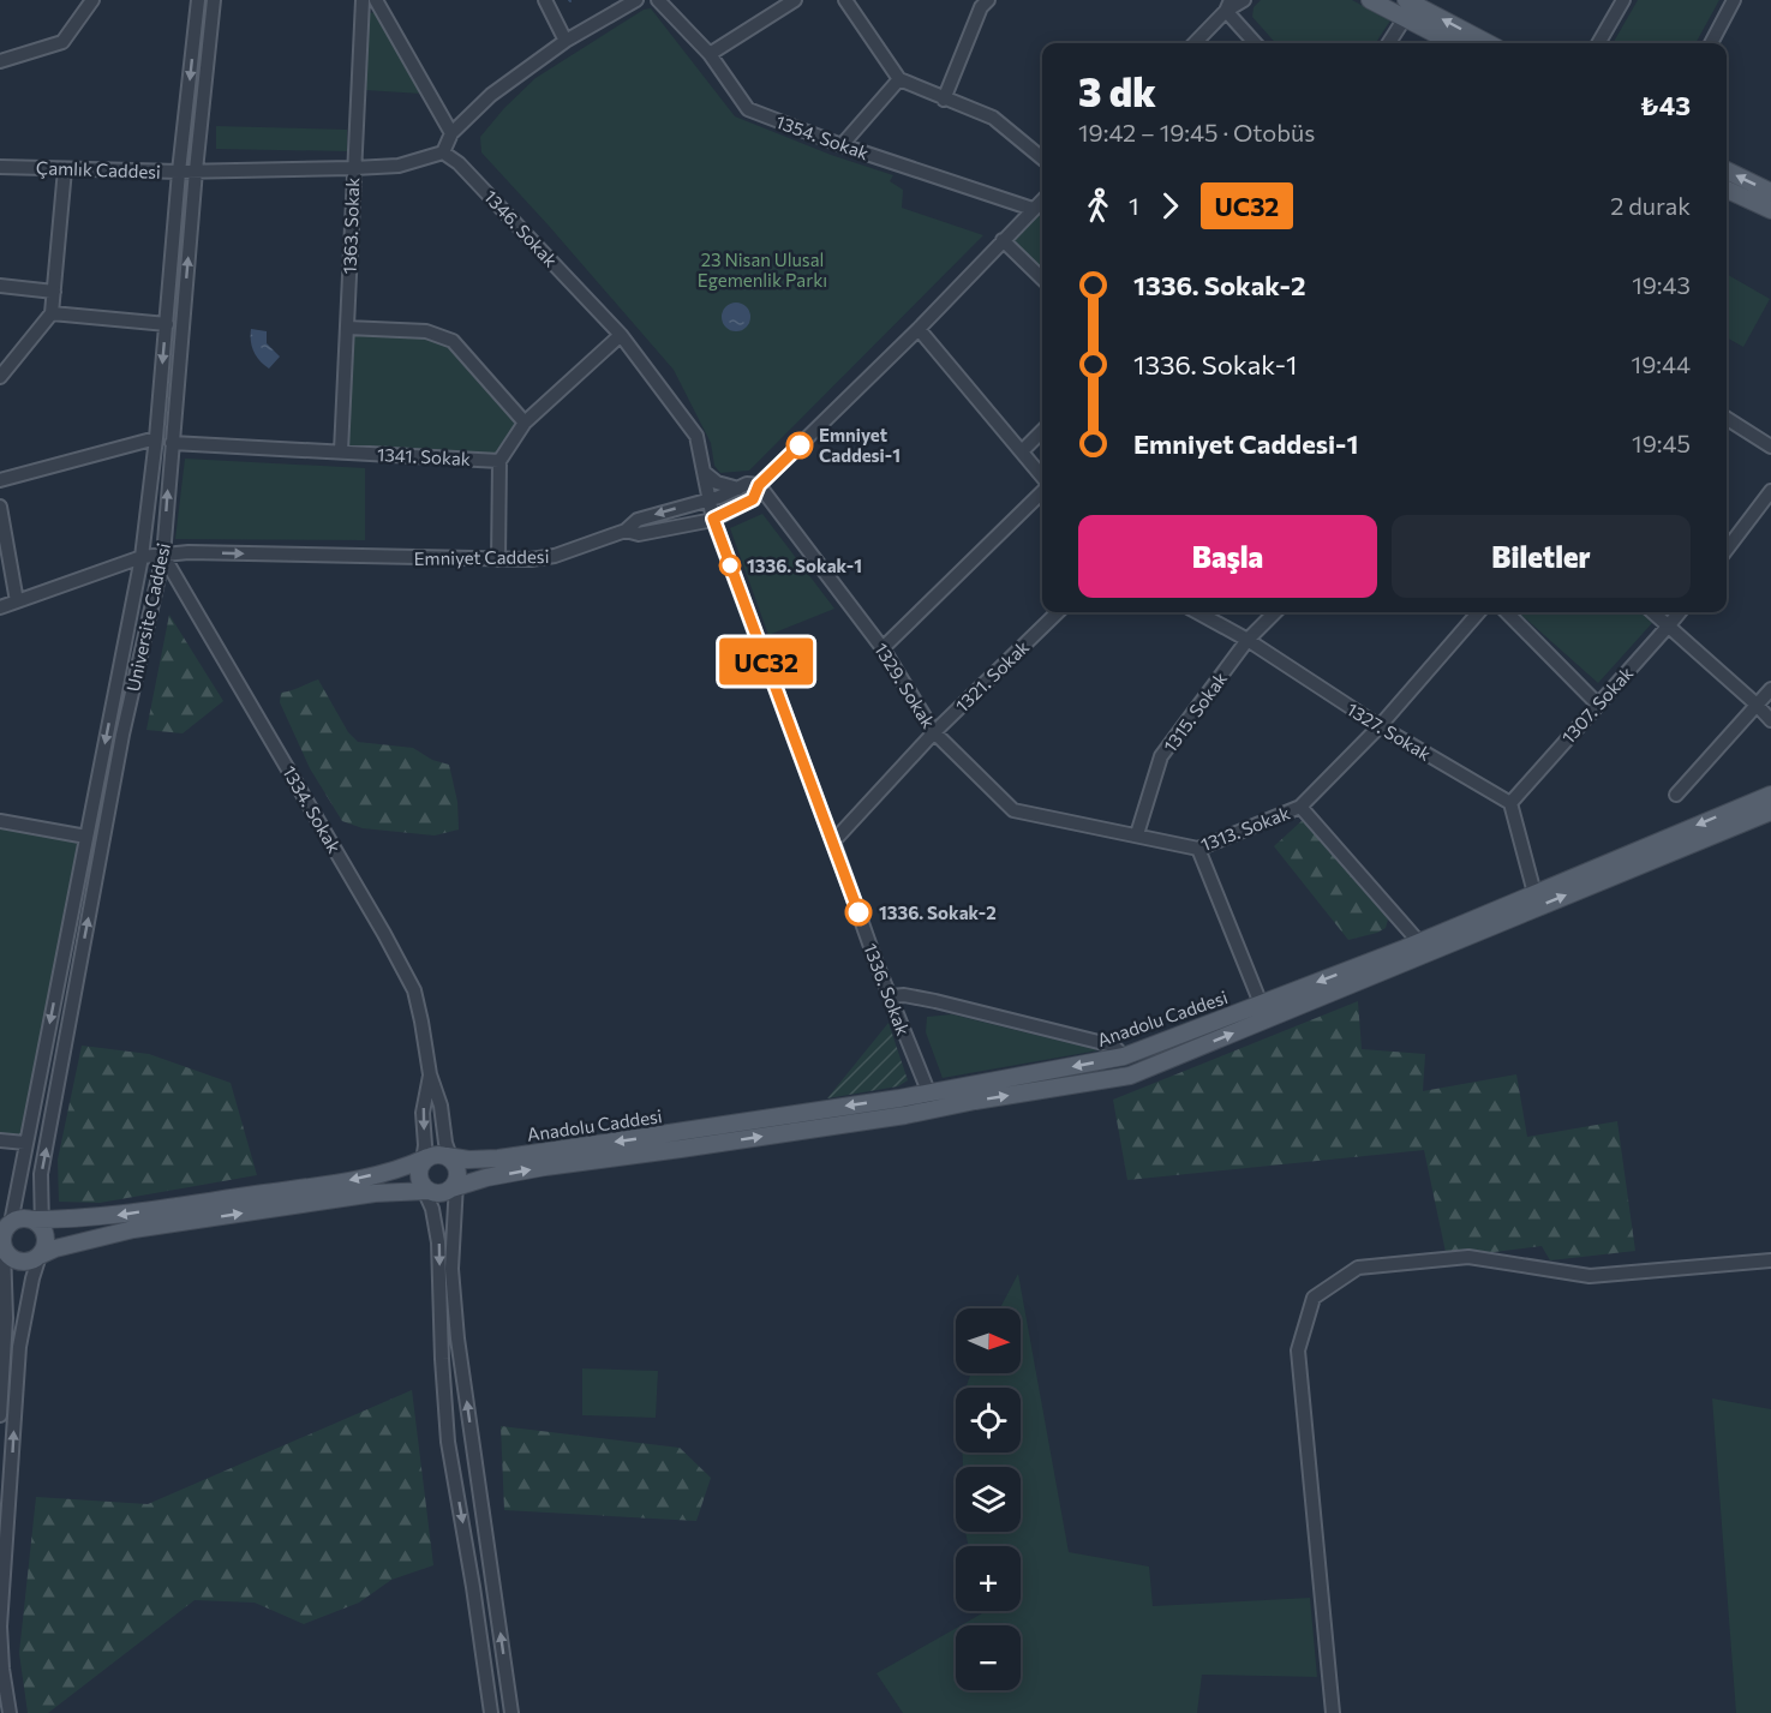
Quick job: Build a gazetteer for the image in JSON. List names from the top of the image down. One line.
{"streets":{"main road":["Anadolu Caddesi"],"street":["1354. Sokak","Çamlık Caddesi","1363. Sokak","1346. Sokak","1341. Sokak","Emniyet Caddesi","Universite Caddesi","1321. Sokak","1329. Sokak","1307. Sokak","1315. Sokak","1327. Sokak","1334. Sokak","1313. Sokak","1336. Sokak"]},"crossings":[["1354. Sokak","Emniyet Caddesi"],["Çamlık Caddesi","Universite Caddesi"],["1363. Sokak","1341. Sokak"],["1346. Sokak","Emniyet Caddesi"],["1346. Sokak","1336. Sokak"],["1341. Sokak","Universite Caddesi"],["Emniyet Caddesi","Universite Caddesi"],["Emniyet Caddesi","1329. Sokak"],["Emniyet Caddesi","1334. Sokak"],["Emniyet Caddesi","1336. Sokak"],["Universite Caddesi","1334. Sokak"],["1321. Sokak","1329. Sokak"],["1321. Sokak","1336. Sokak"],["1329. Sokak","1315. Sokak"],["1329. Sokak","1313. Sokak"],["1307. Sokak","1327. Sokak"],["1315. Sokak","1327. Sokak"],["1315. Sokak","1313. Sokak"],["1327. Sokak","1313. Sokak"],["1334. Sokak","Anadolu Caddesi"],["1336. Sokak","Anadolu Caddesi"]],"parks":["23 Nisan Ulusal Egemenlik Parkı"],"places":["Emniyet Caddesi-1","1336. Sokak-1","1336. Sokak-2"],"lines":["bus line UC32"],"north":"right","page":{"on_map":"UC32","heading":["3 dk","19:42 – 19:45 · Otobüs","₺43"],"legs":["1","UC32","2 durak"],"list":[{"name":"1336. Sokak-2","value":"19:43"},{"name":"1336. Sokak-1","value":"19:44"},{"name":"Emniyet Caddesi-1","value":"19:45"}],"buttons":["Başla","Biletler"],"map_buttons":["+","−"]}}
